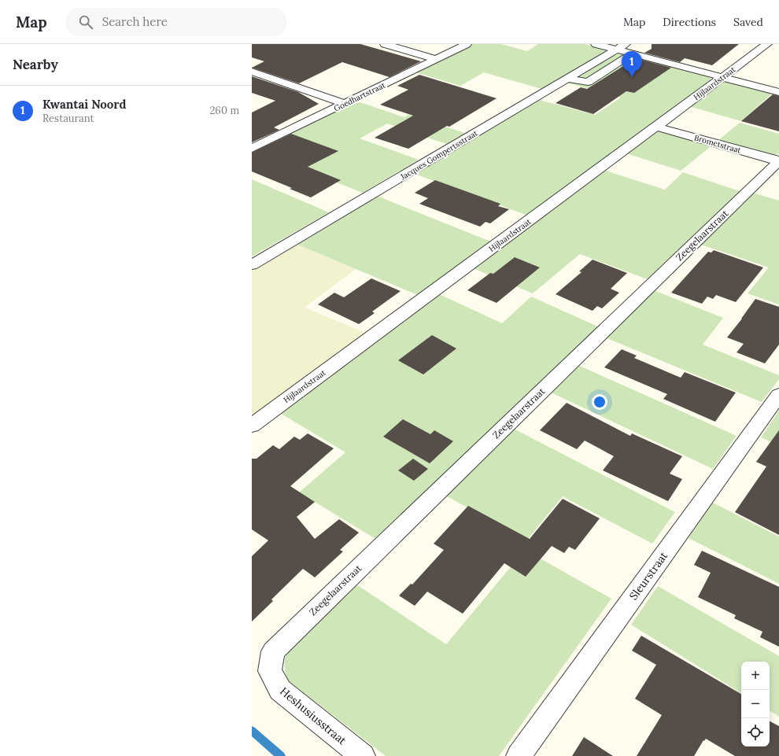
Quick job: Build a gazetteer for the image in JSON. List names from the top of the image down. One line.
{"streets":{"street":["Hijlaardstraat","Goedhartstraat","Brometstraat","Jacques Gompertsstraat","Zeegelaarstraat","Sleurstraat","Heshusiusstraat"]},"crossings":[["Hijlaardstraat","Brometstraat"],["Brometstraat","Zeegelaarstraat"],["Zeegelaarstraat","Heshusiusstraat"]],"page":{"header":"Map","search":"Search here","nav":["Map","Directions","Saved"],"heading":"Nearby","pins":"1","list":[{"mark":"1","name":"Kwantai Noord","note":"Restaurant","value":"260 m"}],"map_buttons":["+","−"]}}
